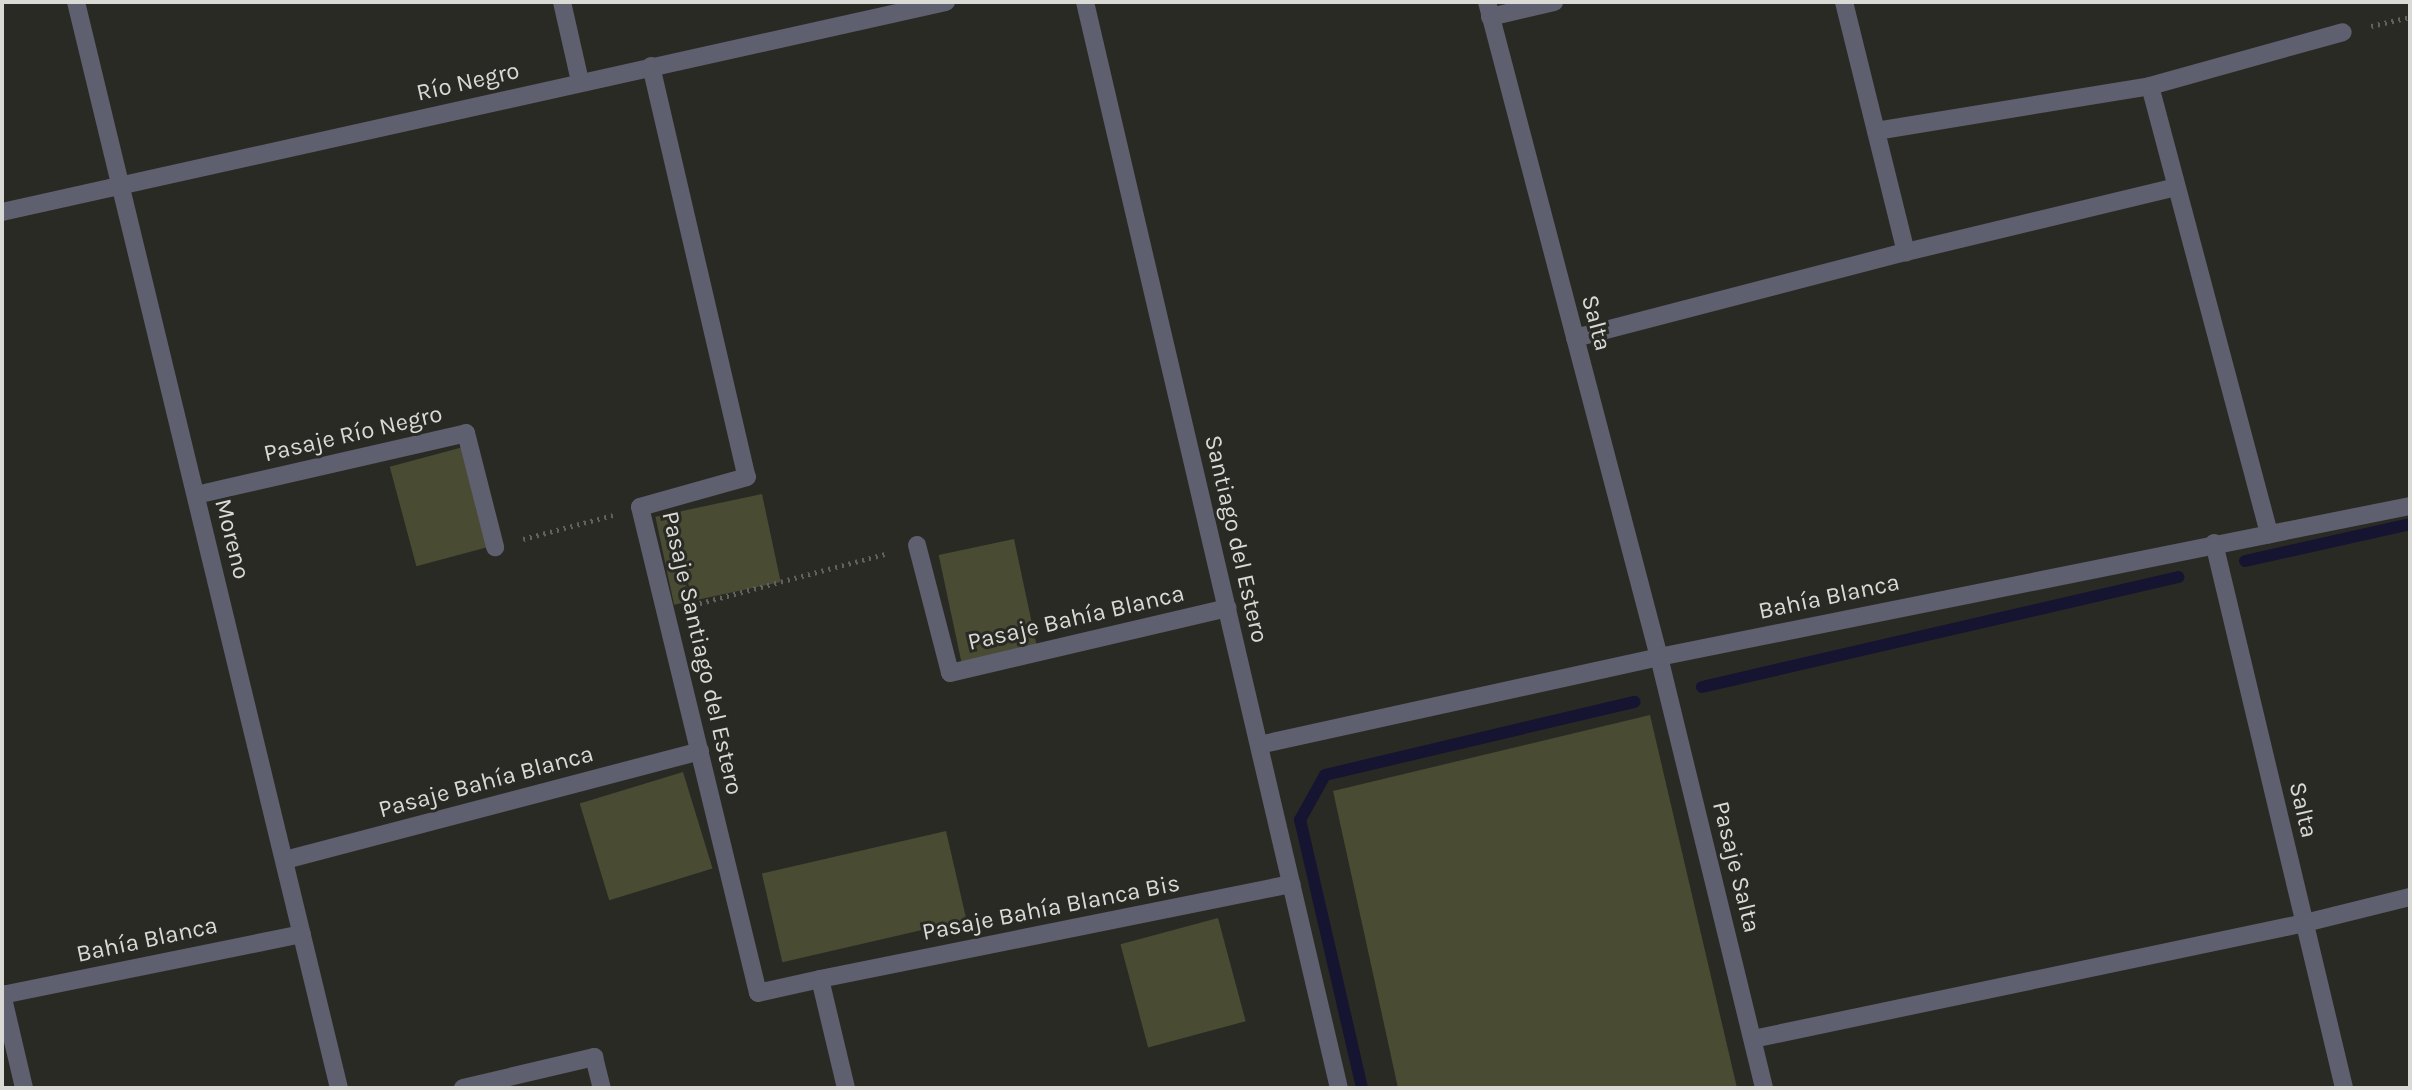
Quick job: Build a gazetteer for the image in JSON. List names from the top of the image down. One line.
{"streets":{"street":["Río Negro","Salta","Pasaje Río Negro","Moreno","Santiago del Estero","Bahía Blanca","Pasaje Bahía Blanca","Pasaje Santiago del Estero","Pasaje Salta","Pasaje Bahía Blanca Bis"]},"crossings":[["Río Negro","Moreno"],["Río Negro","Pasaje Santiago del Estero"],["Salta","Bahía Blanca"],["Salta","Pasaje Salta"],["Pasaje Río Negro","Moreno"],["Moreno","Bahía Blanca"],["Moreno","Pasaje Bahía Blanca"],["Santiago del Estero","Bahía Blanca"],["Santiago del Estero","Pasaje Bahía Blanca"],["Santiago del Estero","Pasaje Bahía Blanca Bis"],["Bahía Blanca","Pasaje Salta"],["Pasaje Bahía Blanca","Pasaje Santiago del Estero"],["Pasaje Santiago del Estero","Pasaje Bahía Blanca Bis"]]}
